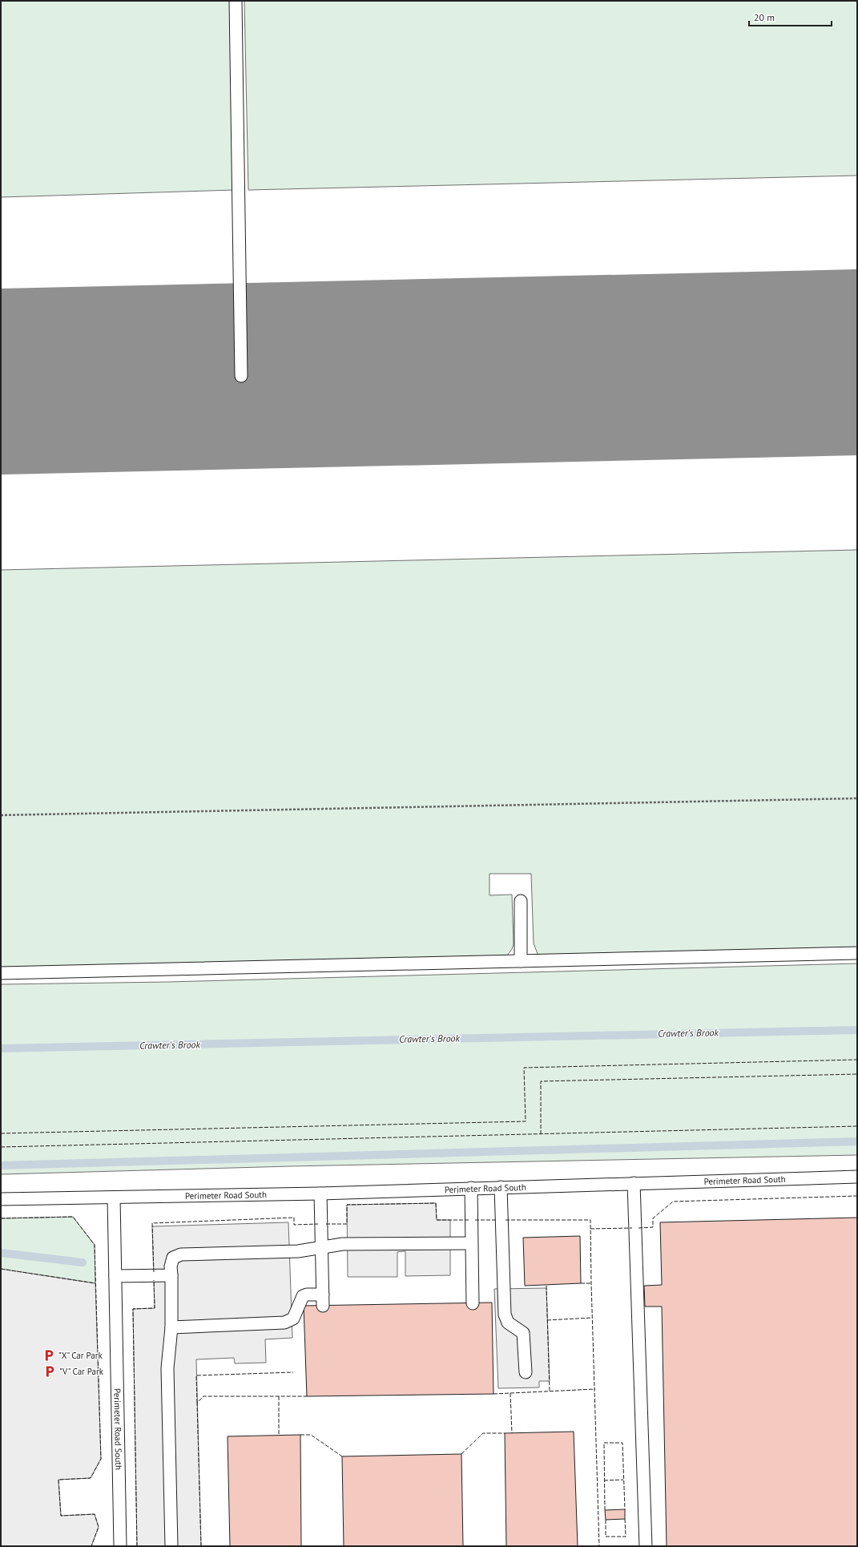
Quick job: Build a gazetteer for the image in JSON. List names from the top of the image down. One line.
{"streets":{"lane":["Perimeter Road South"]},"water":["Crawter's Brook"],"places":{"parking":["\"X\" Car Park","\"V\" Car Park"]},"scale_bar":"20 m"}
